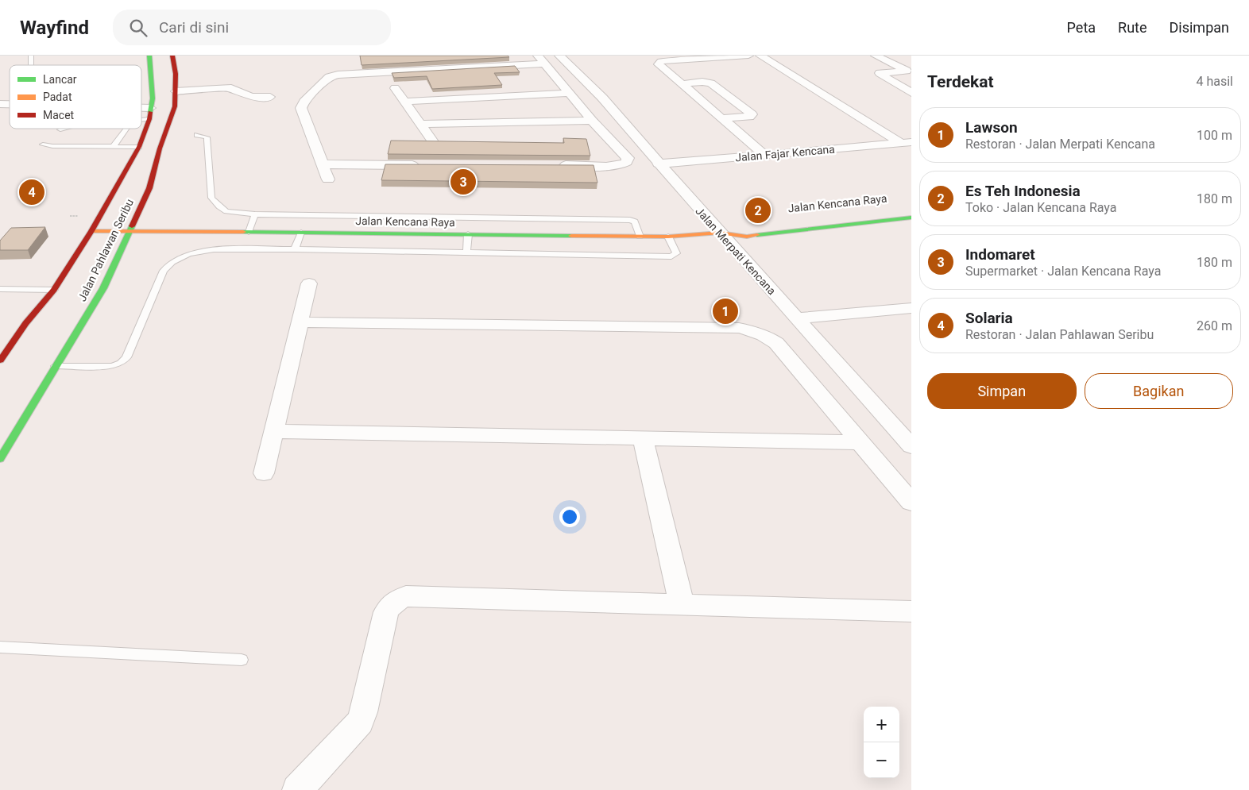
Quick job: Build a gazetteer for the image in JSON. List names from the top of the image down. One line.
{"streets":{"main road":["Jalan Kencana Raya","Jalan Pahlawan Seribu"],"street":["Jalan Fajar Kencana","Jalan Merpati Kencana"]},"crossings":[["Jalan Fajar Kencana","Jalan Merpati Kencana"],["Jalan Kencana Raya","Jalan Pahlawan Seribu"],["Jalan Kencana Raya","Jalan Merpati Kencana"]],"legend":["Lancar","Padat","Macet"],"page":{"header":"Wayfind","search":"Cari di sini","nav":["Peta","Rute","Disimpan"],"heading":["Terdekat","4 hasil"],"list":[{"mark":"1","name":"Lawson","note":"Restoran · Jalan Merpati Kencana","value":"100 m"},{"mark":"2","name":"Es Teh Indonesia","note":"Toko · Jalan Kencana Raya","value":"180 m"},{"mark":"3","name":"Indomaret","note":"Supermarket · Jalan Kencana Raya","value":"180 m"},{"mark":"4","name":"Solaria","note":"Restoran · Jalan Pahlawan Seribu","value":"260 m"}],"pins":["3","4","2","1"],"buttons":["Simpan","Bagikan"],"map_buttons":["+","−"]}}
